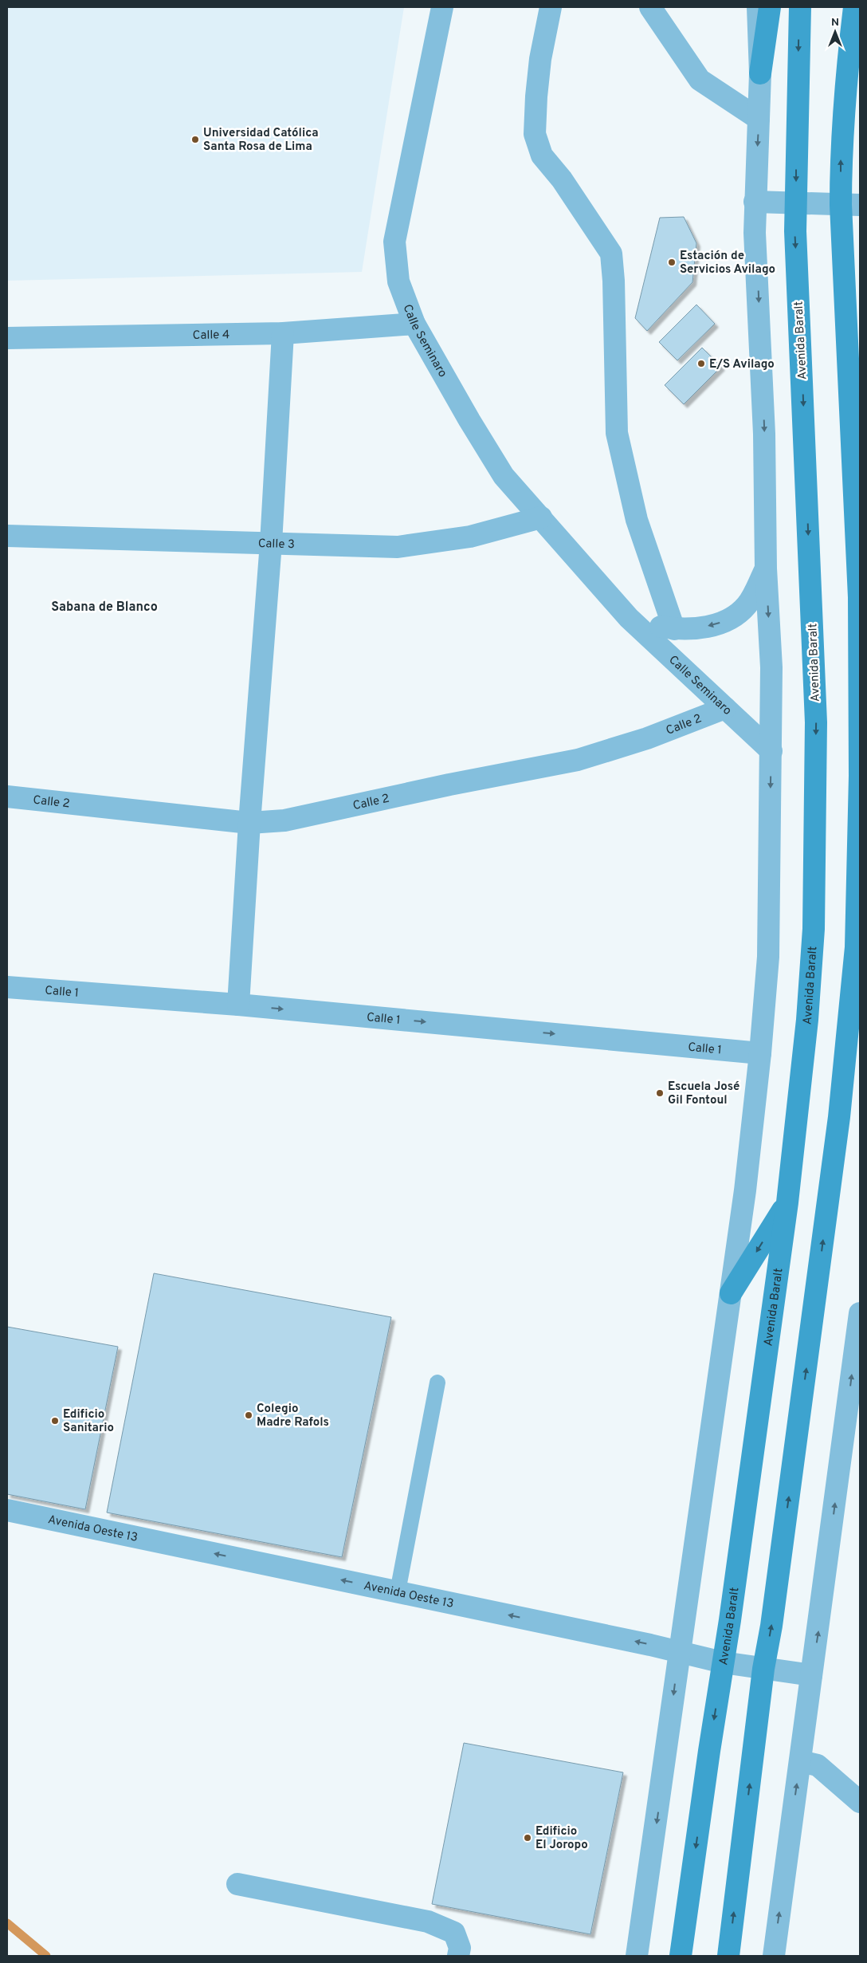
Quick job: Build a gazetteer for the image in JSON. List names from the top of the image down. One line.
{"streets":{"main road":["Avenida Baralt"],"street":["Calle 4","Calle Seminaro","Calle 3","Calle 2","Calle 1","Avenida Oeste 13"]},"crossings":[["Calle 4","Calle Seminaro"],["Avenida Baralt","Avenida Oeste 13"],["Calle Seminaro","Calle 3"],["Calle Seminaro","Calle 2"]],"one_way":["Calle 1","Avenida Oeste 13"],"districts":["Sabana de Blanco"],"places":["Universidad Católica Santa Rosa de Lima","Estación de Servicios Avilago","E/S Avilago","Escuela José Gil Fontoul","Colegio Madre Rafols","Edificio Sanitario","Edificio El Joropo"],"north":"top"}
